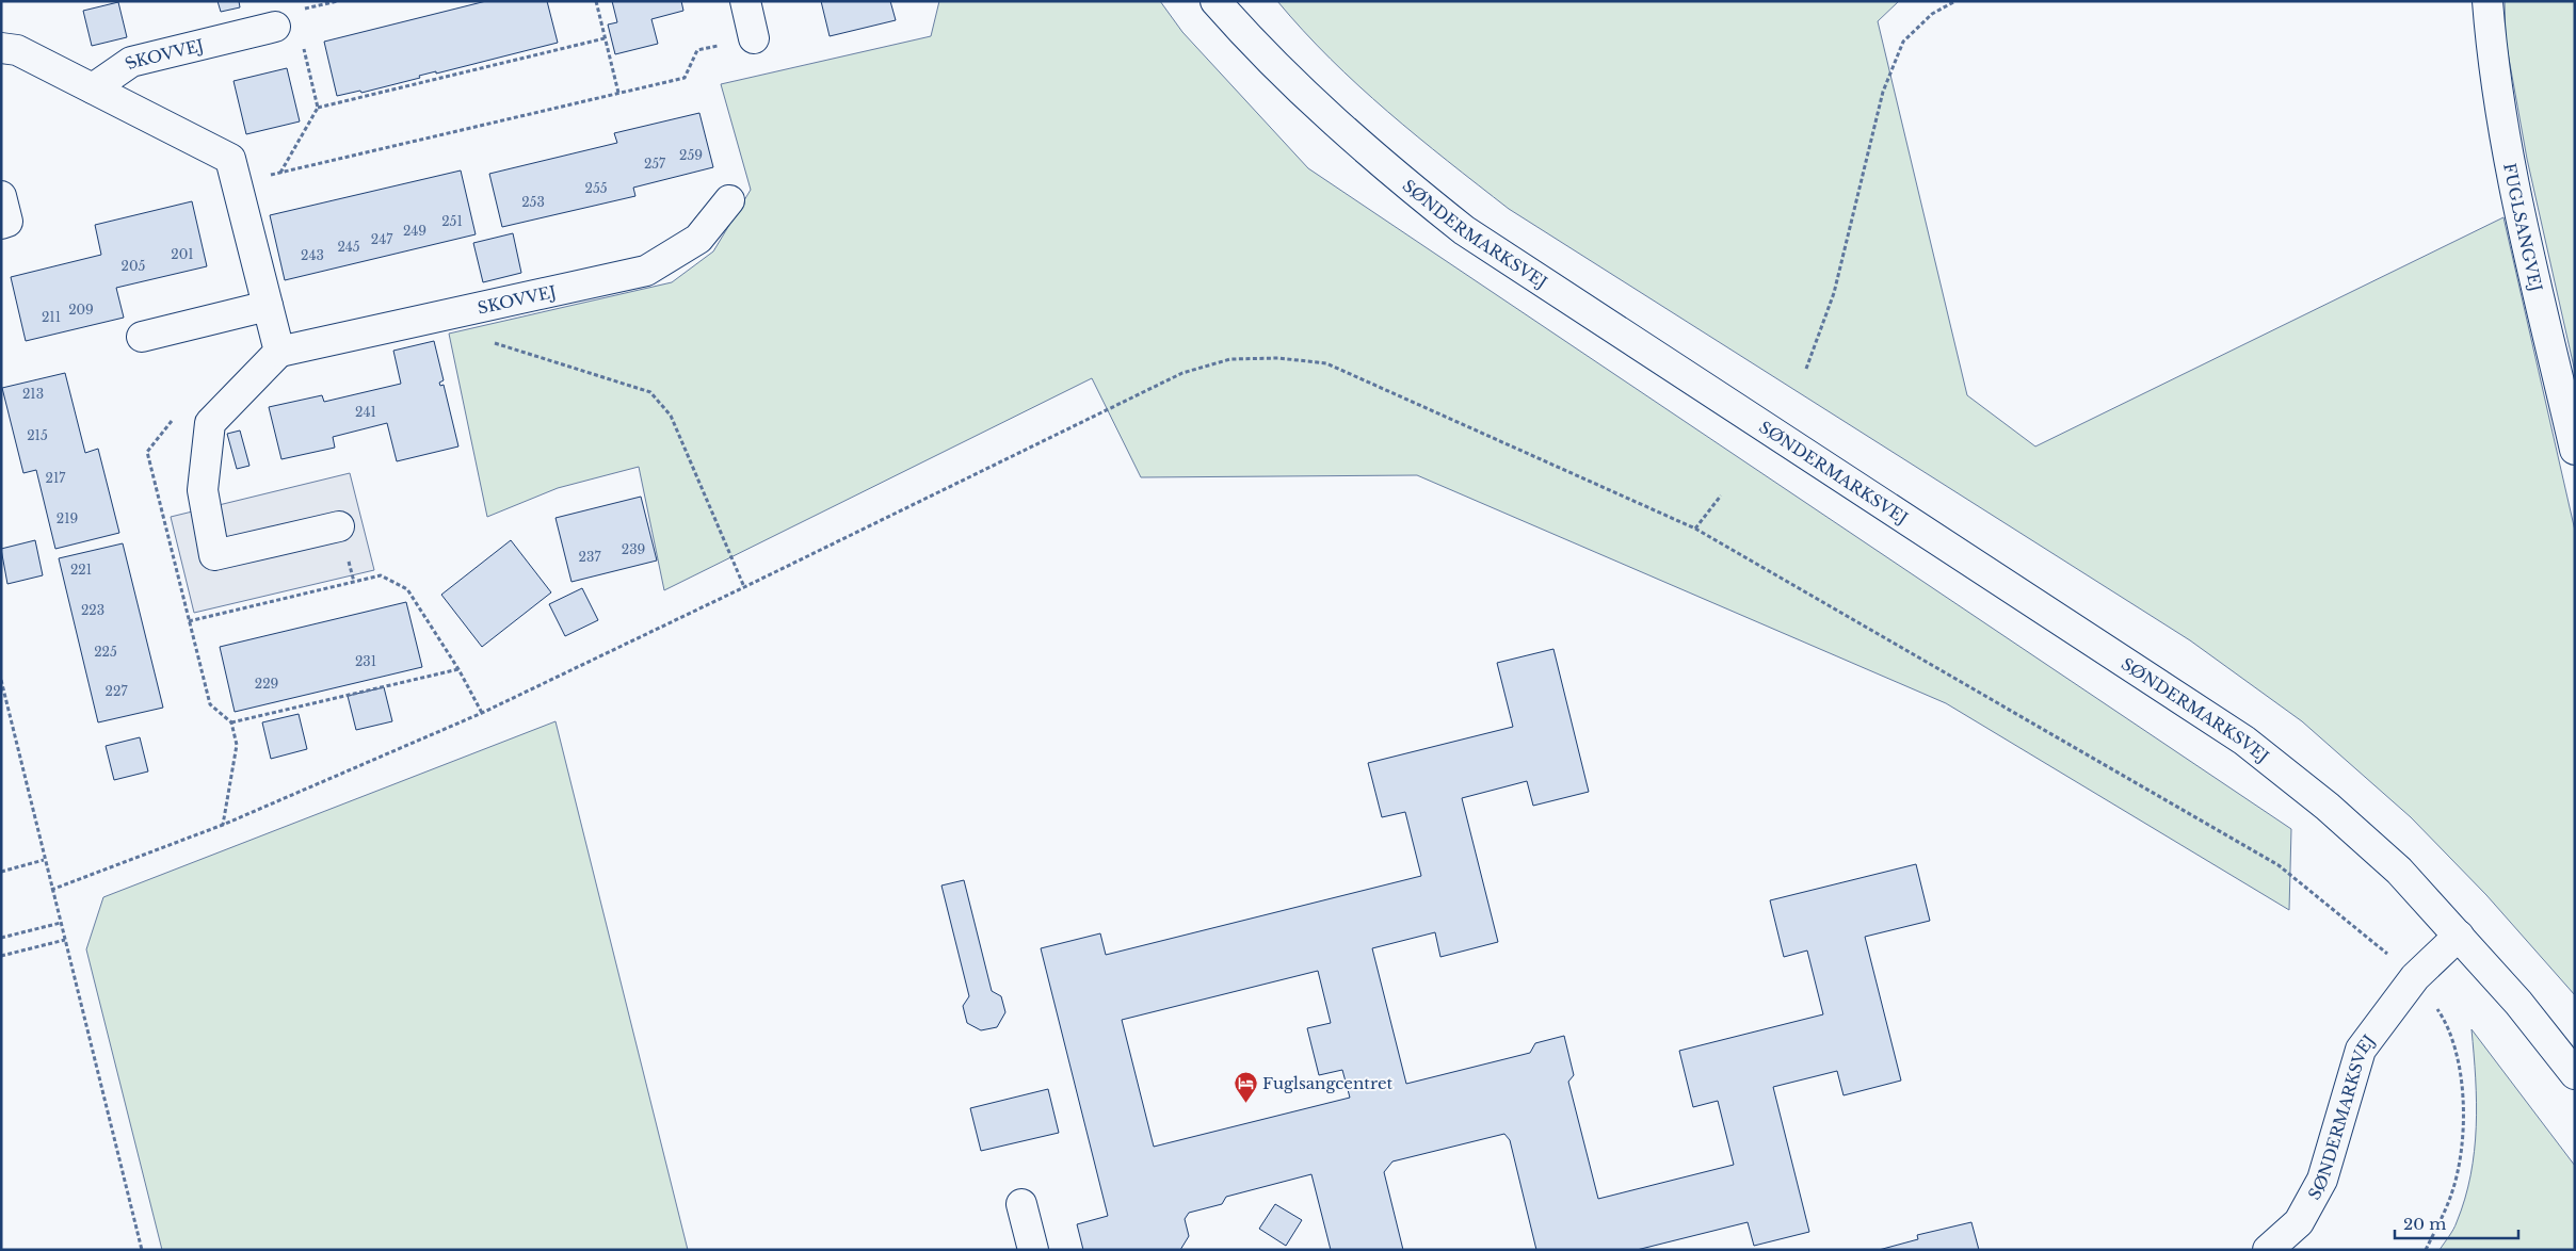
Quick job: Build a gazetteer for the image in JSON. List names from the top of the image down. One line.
{"streets":{"street":["SKOVVEJ","FUGLSANGVEJ","SØNDERMARKSVEJ"]},"places":{"hotel":["Fuglsangcentret"]},"house_numbers":["259","257","255","253","251","249","247","245","201","243","205","209","211","213","241","215","217","219","239","237","221","223","225","231","229","227"],"scale_bar":"20 m"}
